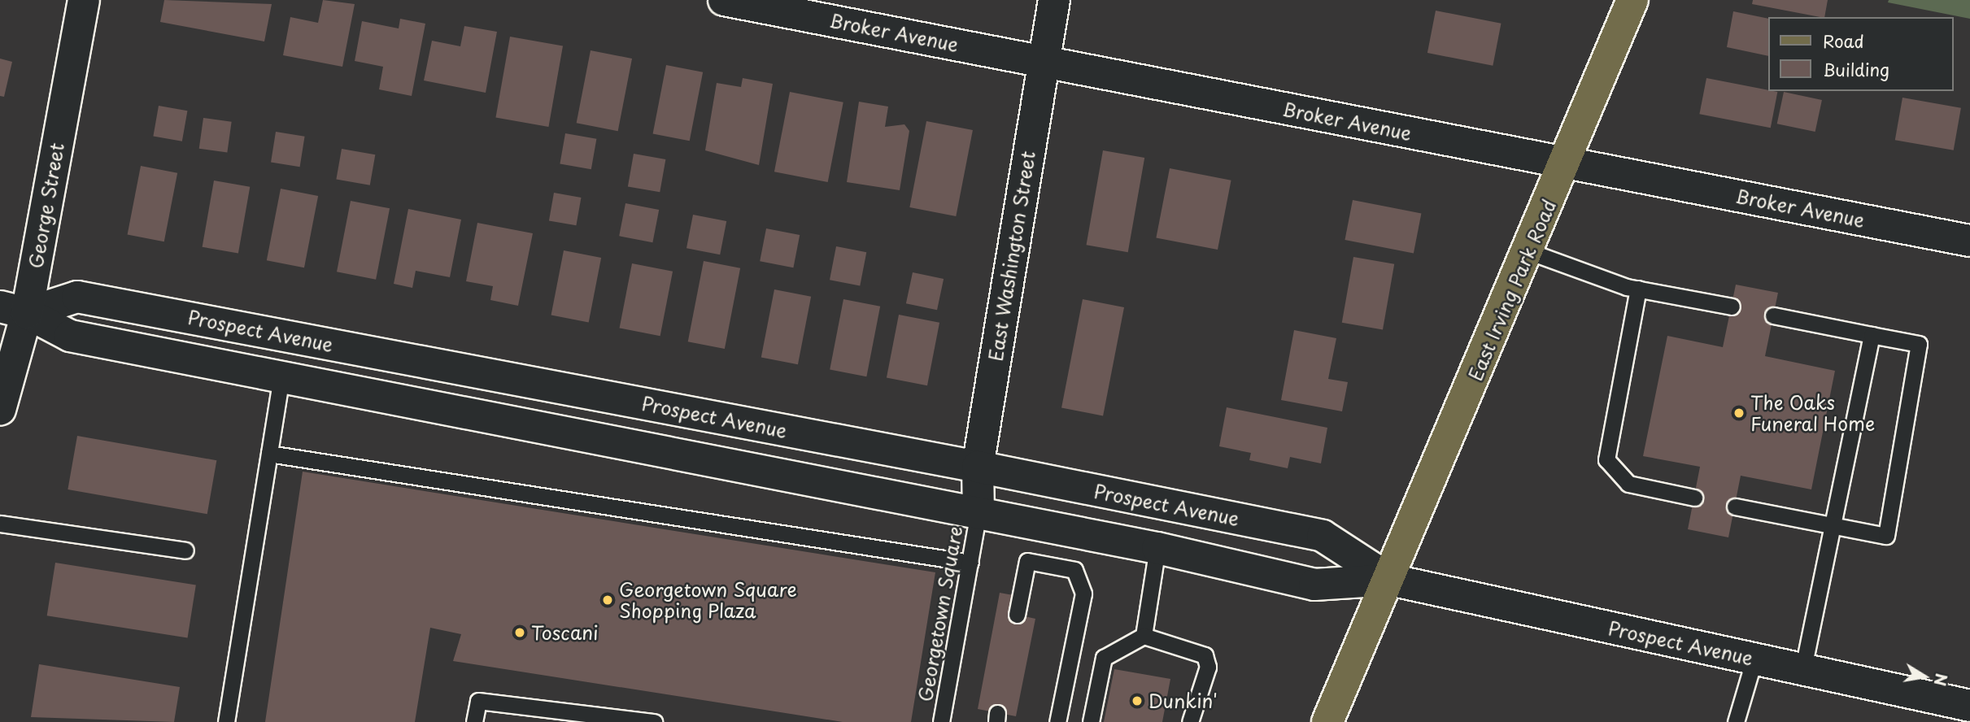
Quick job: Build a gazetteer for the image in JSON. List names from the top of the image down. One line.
{"streets":{"main road":["East Irving Park Road"],"street":["Broker Avenue","George Street","East Washington Street","Prospect Avenue"],"lane":["Georgetown Square"]},"crossings":[["Broker Avenue","East Washington Street"],["Broker Avenue","East Irving Park Road"],["George Street","Prospect Avenue"],["East Washington Street","Prospect Avenue"],["East Washington Street","Georgetown Square"],["East Irving Park Road","Prospect Avenue"],["Prospect Avenue","Georgetown Square"]],"places":["The Oaks Funeral Home","Georgetown Square Shopping Plaza","Toscani","Dunkin'"],"legend":["Road","Building"],"north":"right"}
